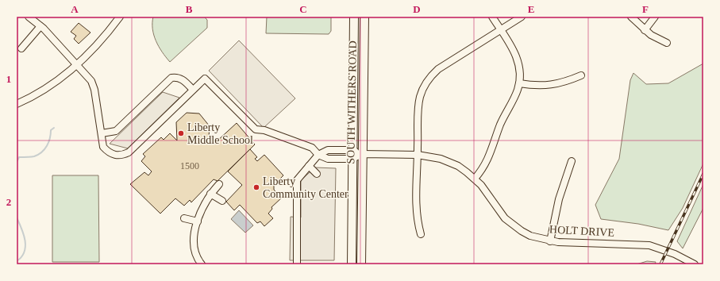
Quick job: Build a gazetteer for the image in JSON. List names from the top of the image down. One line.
{"streets":{"main road":["SOUTH WITHERS ROAD"],"street":["HOLT DRIVE"]},"crossings":[["SOUTH WITHERS ROAD","HOLT DRIVE"]],"places":["Liberty Middle School","Liberty Community Center"],"house_numbers":["1500"],"grid":{"columns":["A","B","C","D","E","F"],"rows":["1","2"]}}
